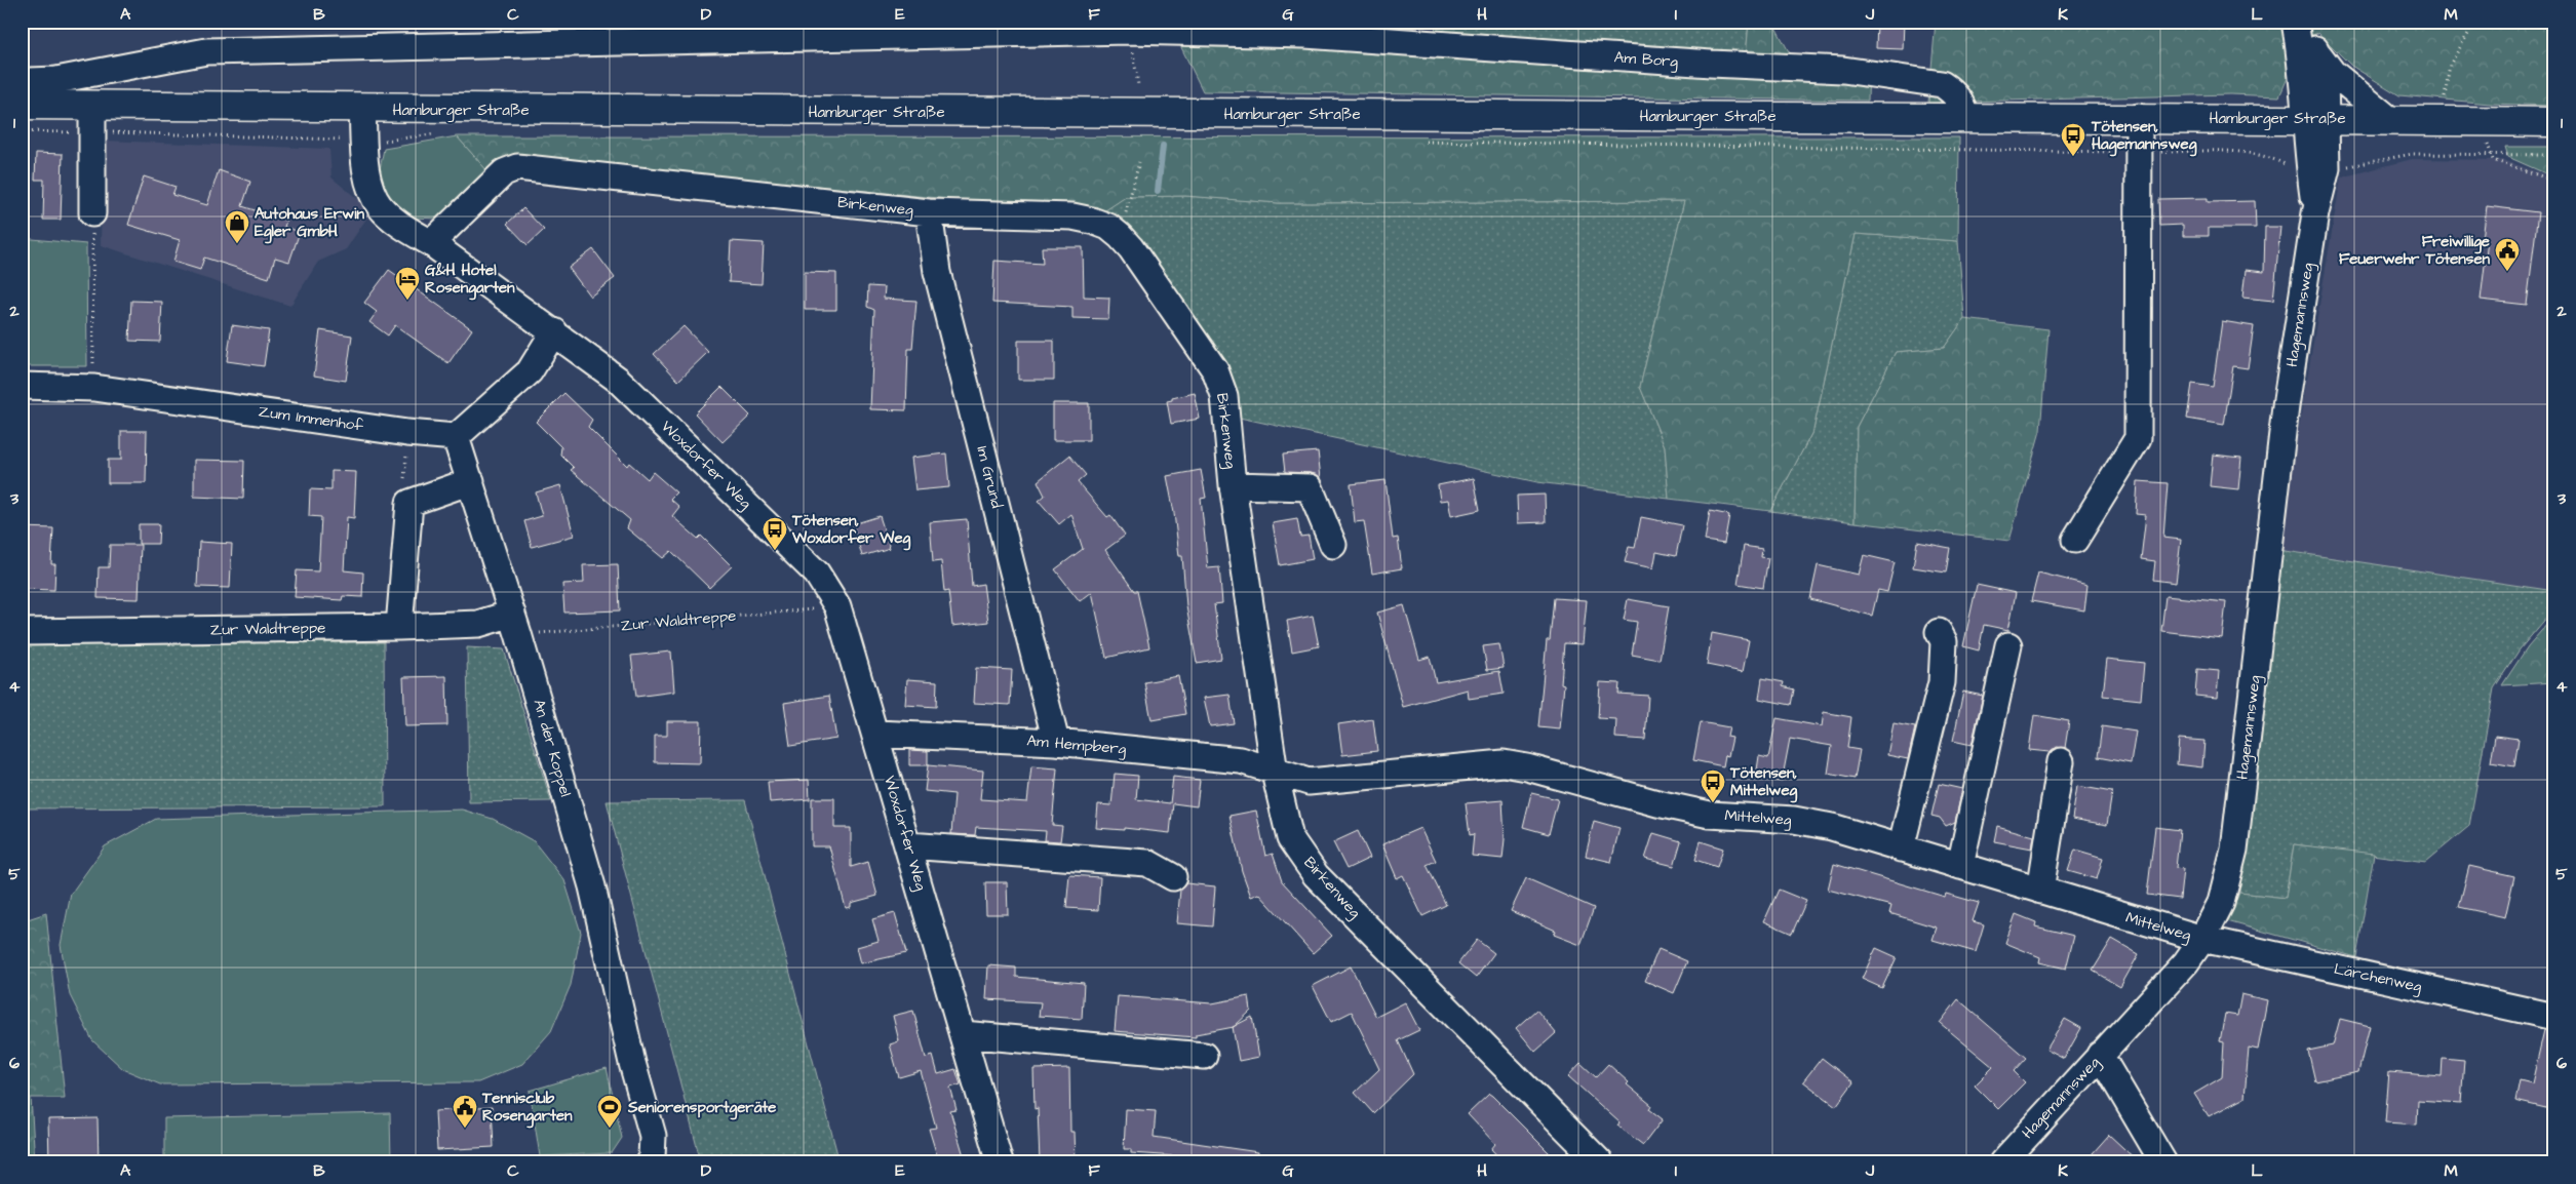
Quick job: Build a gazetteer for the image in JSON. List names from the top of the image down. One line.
{"streets":{"main road":["Hamburger Straße"],"street":["Am Borg","Birkenweg","Hagemannsweg","Zum Immenhof","Woxdorfer Weg","Im Grund","Zur Waldtreppe","Am Hempberg","An der Koppel","Mittelweg","Lärchenweg"]},"crossings":[["Am Borg","Hamburger Straße"],["Hamburger Straße","Hagemannsweg"],["Hamburger Straße","Woxdorfer Weg"],["Birkenweg","Woxdorfer Weg"],["Birkenweg","Im Grund"],["Birkenweg","Am Hempberg"],["Birkenweg","Mittelweg"],["Hagemannsweg","Mittelweg"],["Hagemannsweg","Lärchenweg"],["Zum Immenhof","An der Koppel"],["Woxdorfer Weg","Zur Waldtreppe"],["Woxdorfer Weg","Am Hempberg"],["Im Grund","Am Hempberg"],["Zur Waldtreppe","An der Koppel"],["Am Hempberg","Mittelweg"],["Mittelweg","Lärchenweg"]],"places":{"bus stop":["Tötensen, Hagemannsweg","Tötensen, Woxdorfer Weg","Tötensen, Mittelweg"],"shop":["Autohaus Erwin Egler GmbH"],"public building":["Freiwillige Feuerwehr Tötensen","Tennisclub Rosengarten"],"hotel":["G&H Hotel Rosengarten"],"sports":["Seniorensportgeräte"]},"grid":{"columns":["A","B","C","D","E","F","G","H","I","J","K","L","M"],"rows":["1","2","3","4","5","6"]}}
